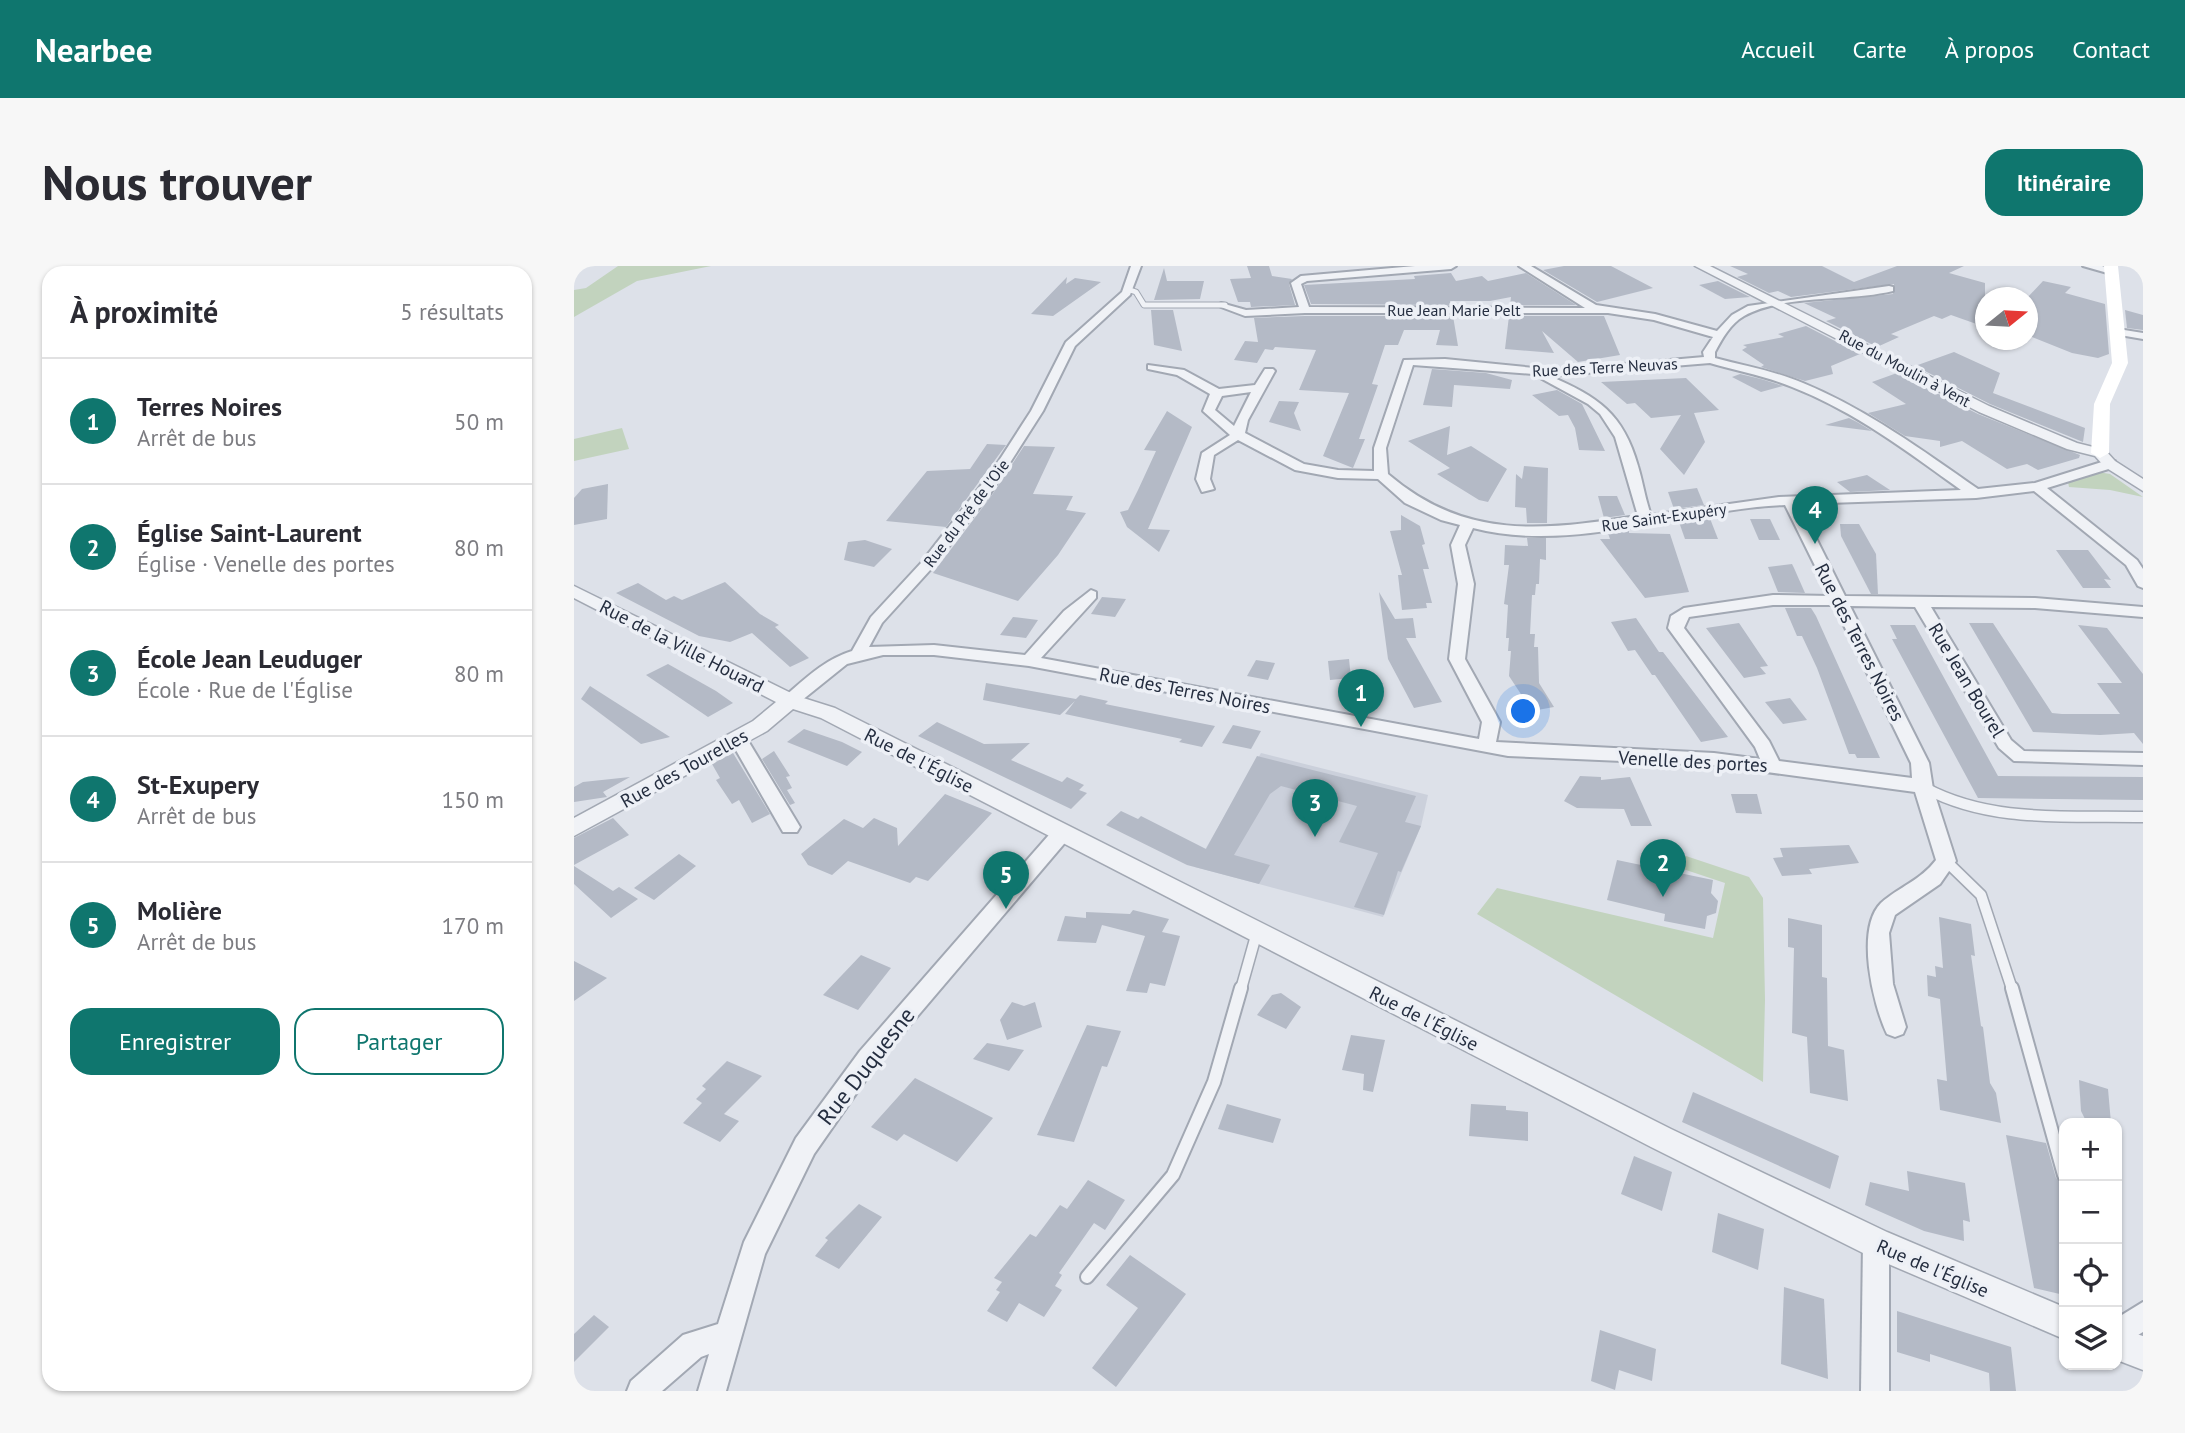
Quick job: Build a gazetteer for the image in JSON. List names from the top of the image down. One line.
{"streets":{"street":["Rue Jean Marie Pelt","Rue des Terre Neuvas","Rue du Moulin à Vent","Rue du Pré de l'Oie","Rue Saint-Exupéry","Rue des Terres Noires","Rue de la Ville Houard","Rue Jean Bourel","Rue de l'Église","Venelle des portes","Rue des Tourelles","Rue Duquesne"]},"crossings":[["Rue Jean Marie Pelt","Rue du Pré de l'Oie"],["Rue des Terre Neuvas","Rue Saint-Exupéry"],["Rue du Moulin à Vent","Rue Saint-Exupéry"],["Rue du Pré de l'Oie","Rue des Terres Noires"],["Rue Saint-Exupéry","Rue des Terres Noires"],["Rue des Terres Noires","Rue Jean Bourel"],["Rue des Terres Noires","Venelle des portes"],["Rue de la Ville Houard","Rue de l'Église"],["Rue de la Ville Houard","Rue des Tourelles"],["Rue Jean Bourel","Venelle des portes"],["Rue de l'Église","Rue des Tourelles"],["Rue de l'Église","Rue Duquesne"]],"north":"right","page":{"header":"Nearbee","nav":["Accueil","Carte","À propos","Contact"],"buttons":["Itinéraire",["Enregistrer","Partager"]],"title":"Nous trouver","heading":["À proximité","5 résultats"],"list":[{"mark":"1","name":"Terres Noires","note":"Arrêt de bus","value":"50 m"},{"mark":"2","name":"Église Saint-Laurent","note":"Église · Venelle des portes","value":"80 m"},{"mark":"3","name":"École Jean Leuduger","note":"École · Rue de l'Église","value":"80 m"},{"mark":"4","name":"St-Exupery","note":"Arrêt de bus","value":"150 m"},{"mark":"5","name":"Molière","note":"Arrêt de bus","value":"170 m"}],"pins":["4","1","3","2","5"],"map_buttons":["+","−"]}}
